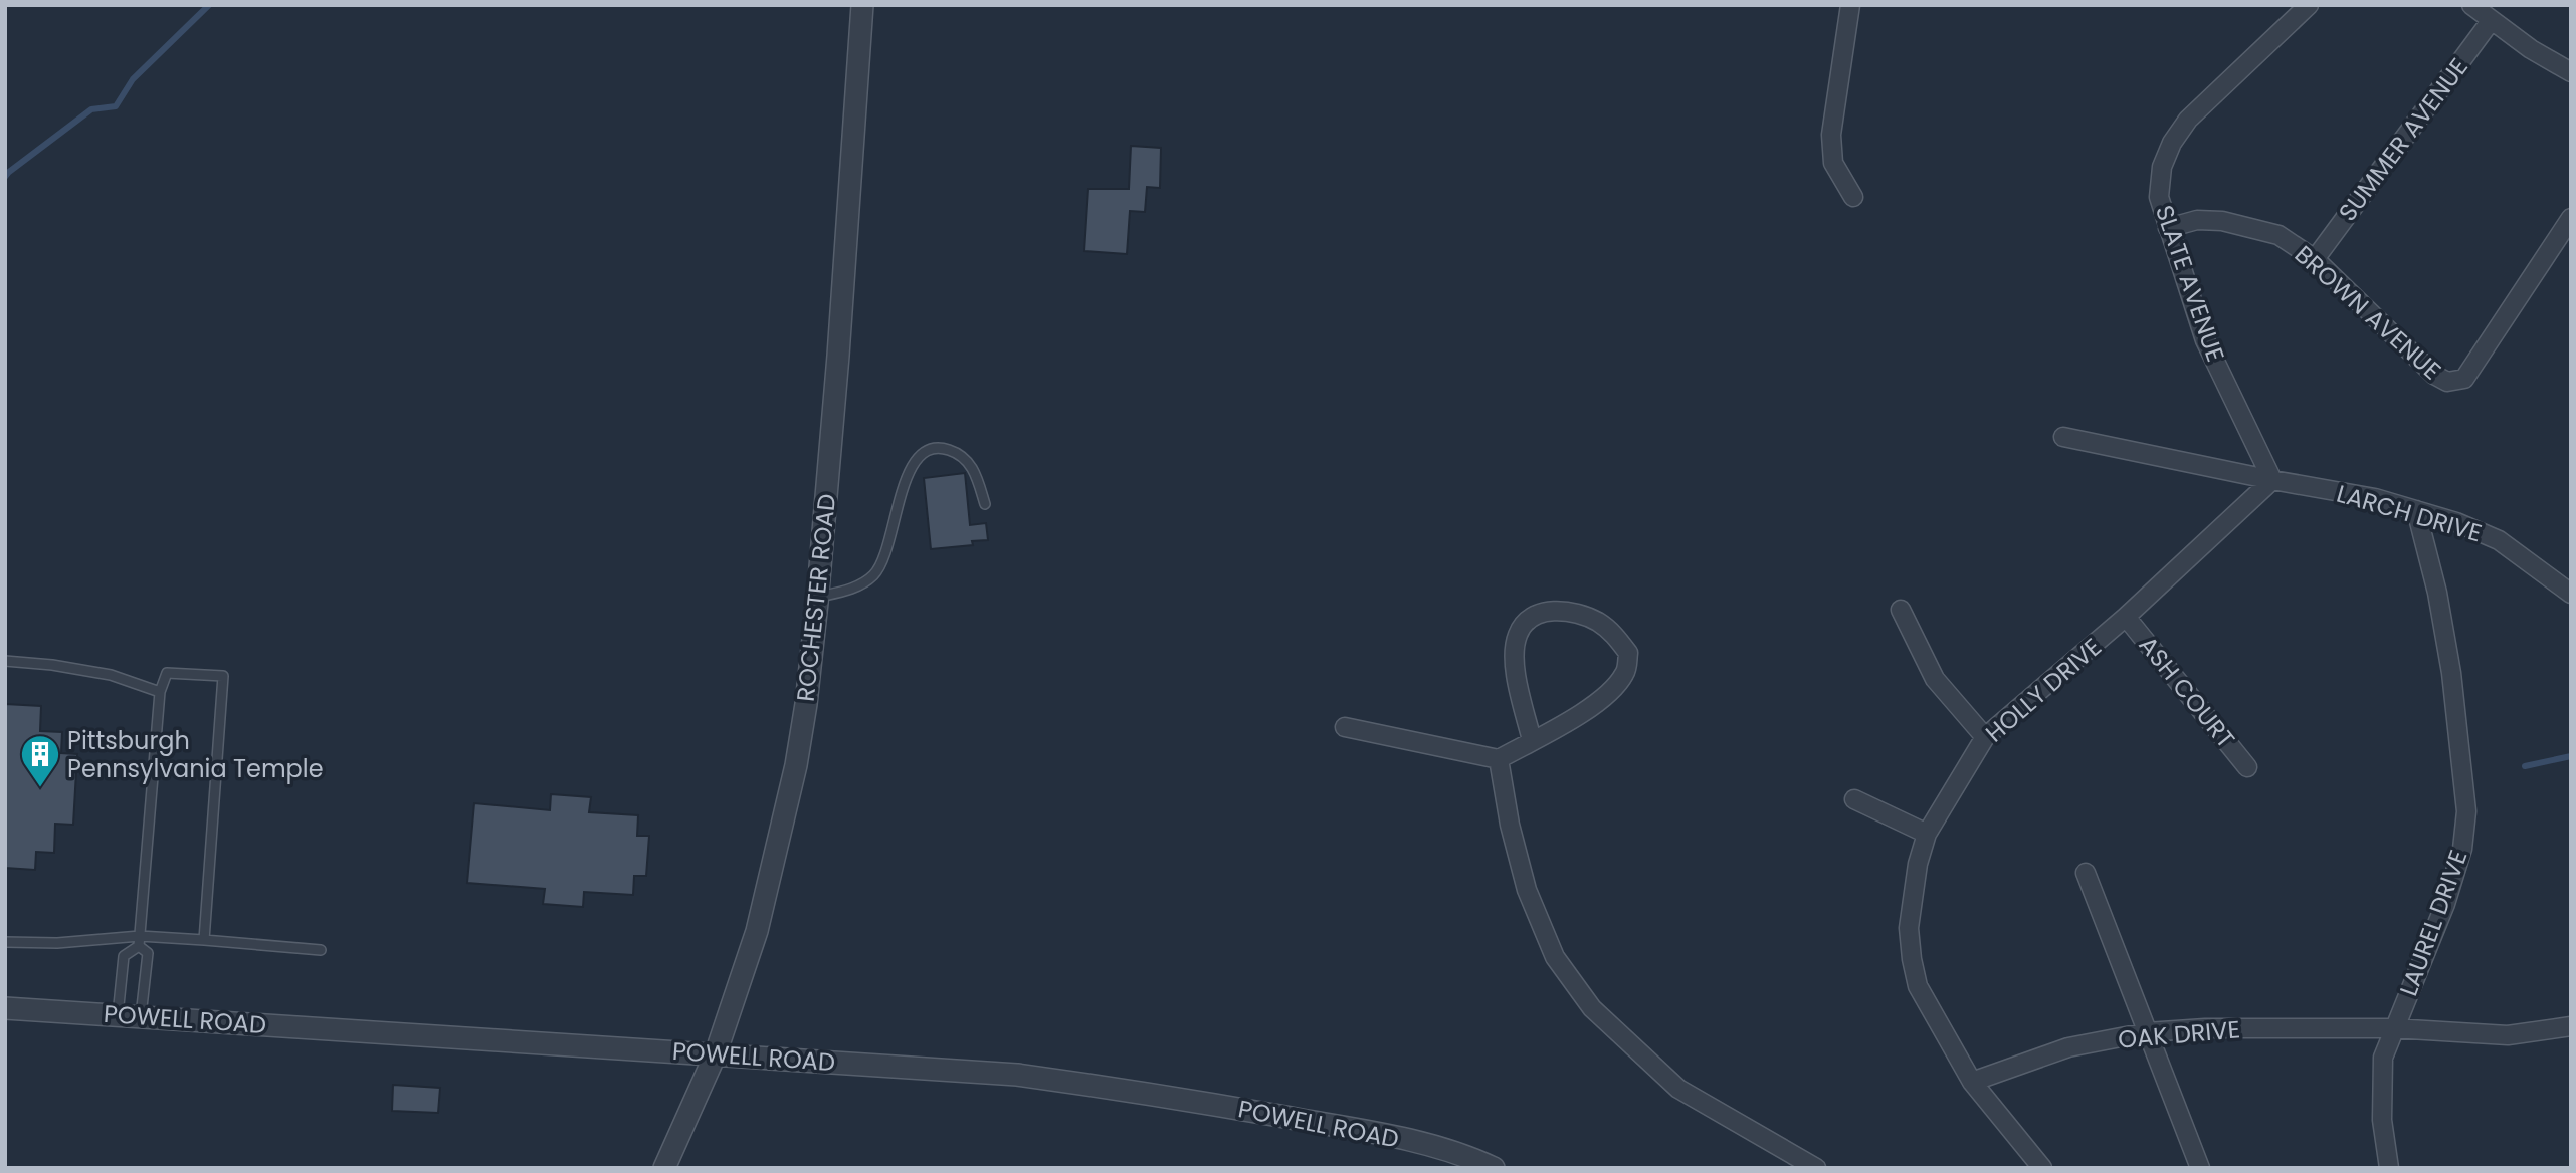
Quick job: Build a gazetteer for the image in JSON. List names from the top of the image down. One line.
{"streets":{"street":["SUMMER AVENUE","SLATE AVENUE","BROWN AVENUE","LARCH DRIVE","ROCHESTER ROAD","HOLLY DRIVE","ASH COURT","LAUREL DRIVE","POWELL ROAD","OAK DRIVE"]},"crossings":[["SUMMER AVENUE","BROWN AVENUE"],["SLATE AVENUE","BROWN AVENUE"],["SLATE AVENUE","LARCH DRIVE"],["SLATE AVENUE","HOLLY DRIVE"],["LARCH DRIVE","HOLLY DRIVE"],["LARCH DRIVE","LAUREL DRIVE"],["ROCHESTER ROAD","POWELL ROAD"],["HOLLY DRIVE","ASH COURT"],["HOLLY DRIVE","OAK DRIVE"],["LAUREL DRIVE","OAK DRIVE"]],"places":{"building":["Pittsburgh Pennsylvania Temple"]}}
